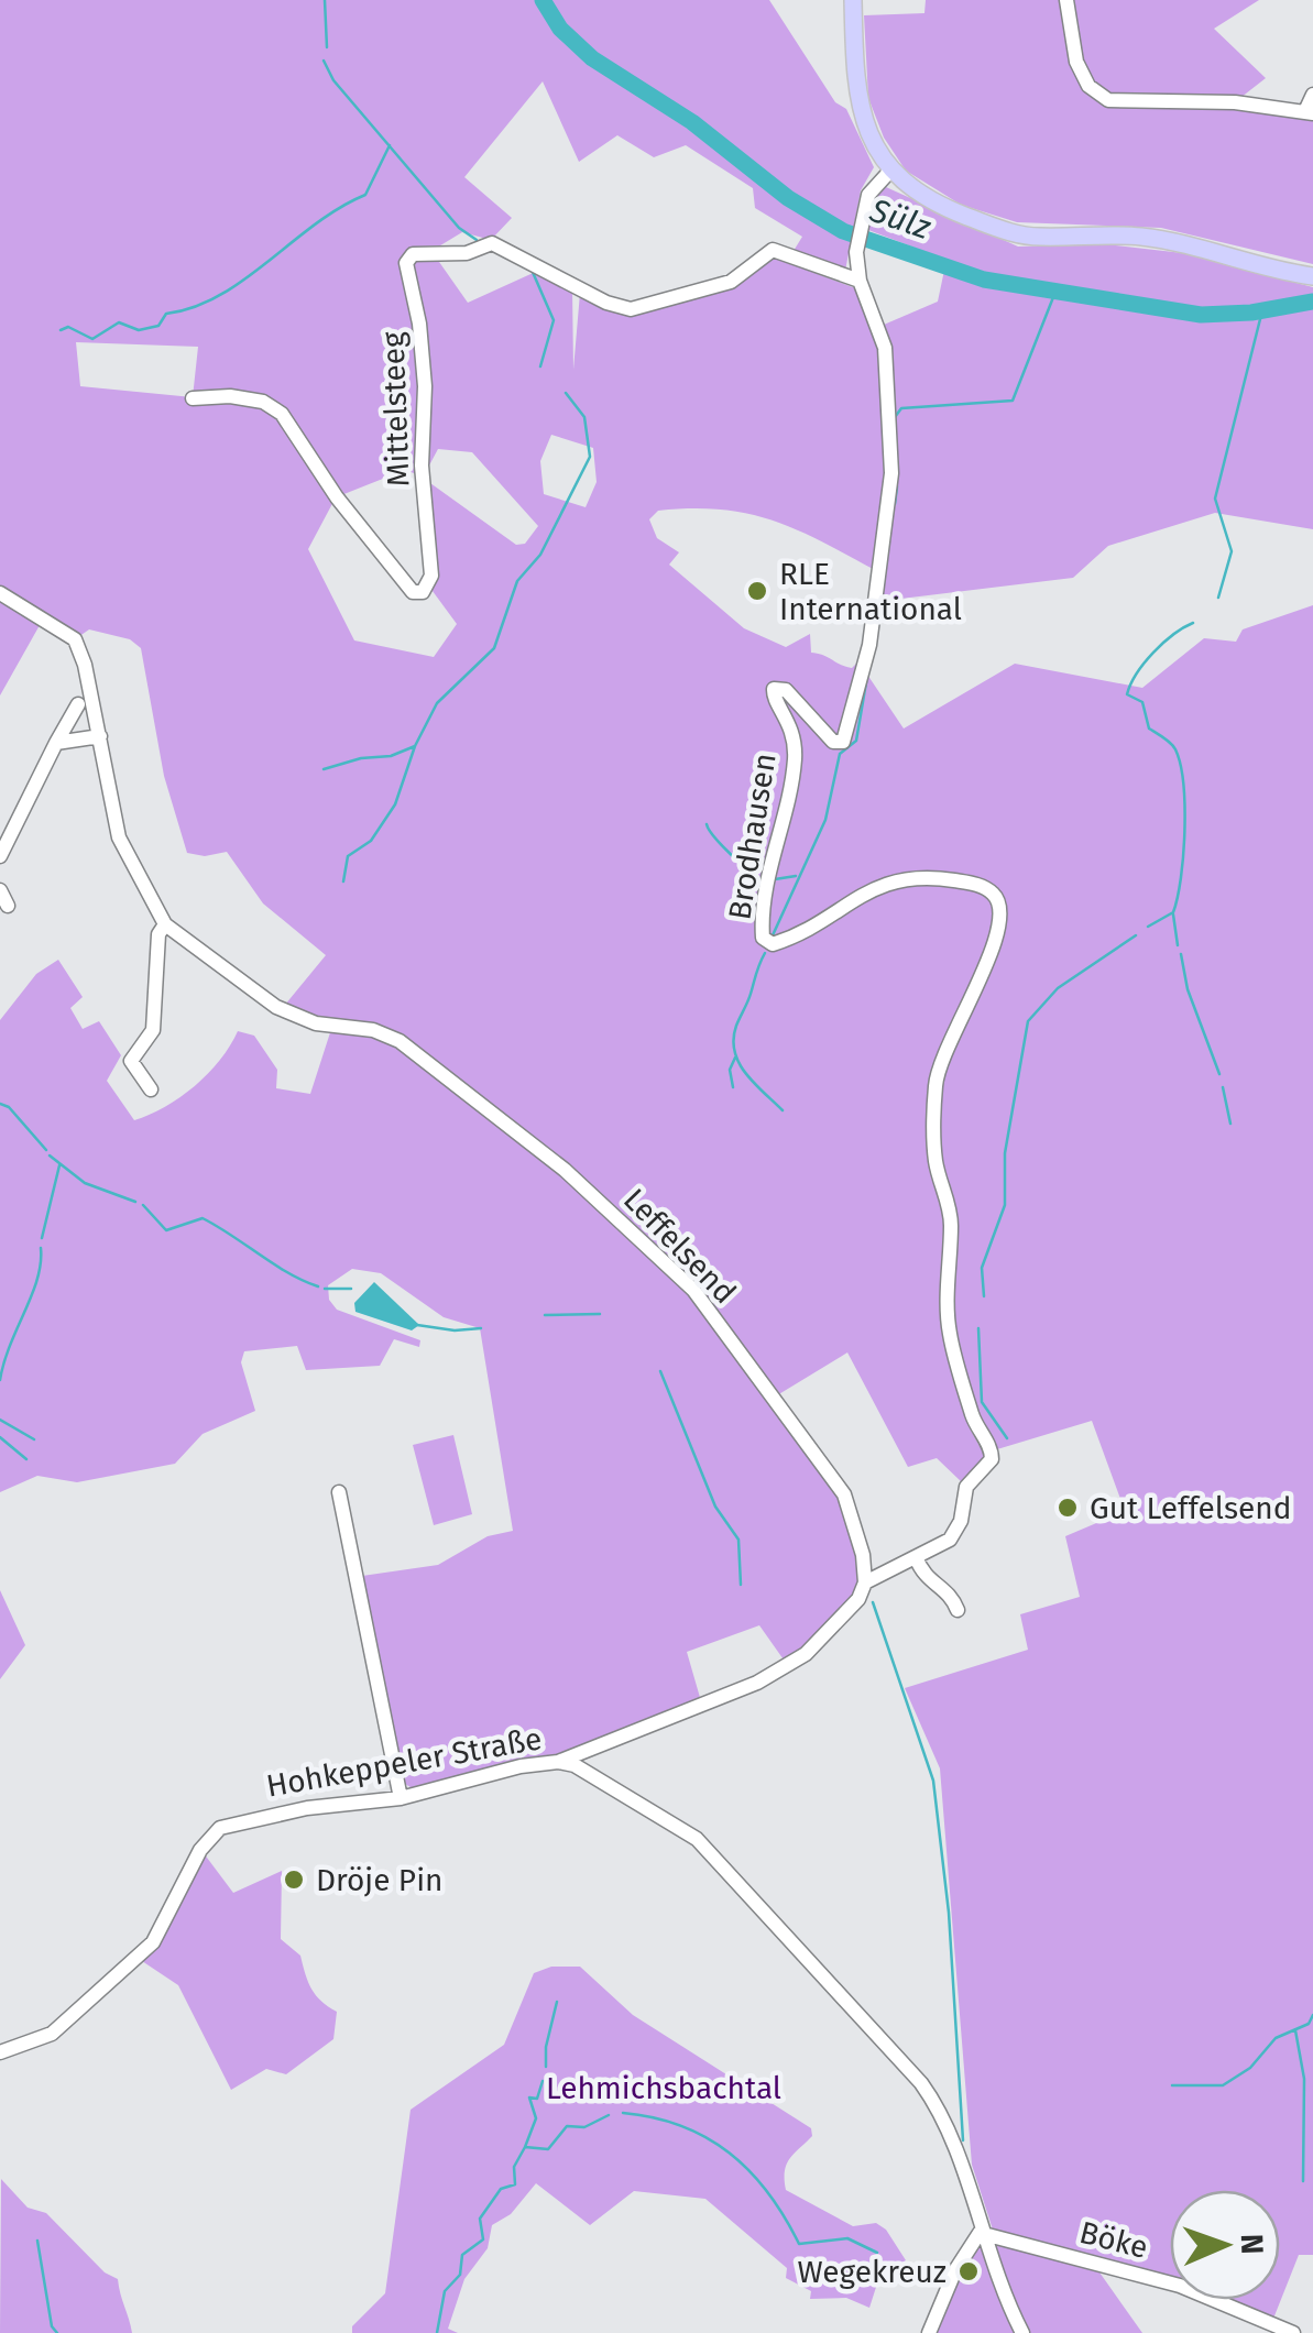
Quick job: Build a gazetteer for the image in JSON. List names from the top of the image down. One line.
{"streets":{"street":["Mittelsteeg","Brodhausen","Leffelsend","Hohkeppeler Straße","Böke"]},"crossings":[["Mittelsteeg","Brodhausen"],["Hohkeppeler Straße","Böke"]],"water":["Sülz"],"parks":["Lehmichsbachtal"],"places":["RLE International","Gut Leffelsend","Dröje Pin","Wegekreuz"],"north":"right"}
